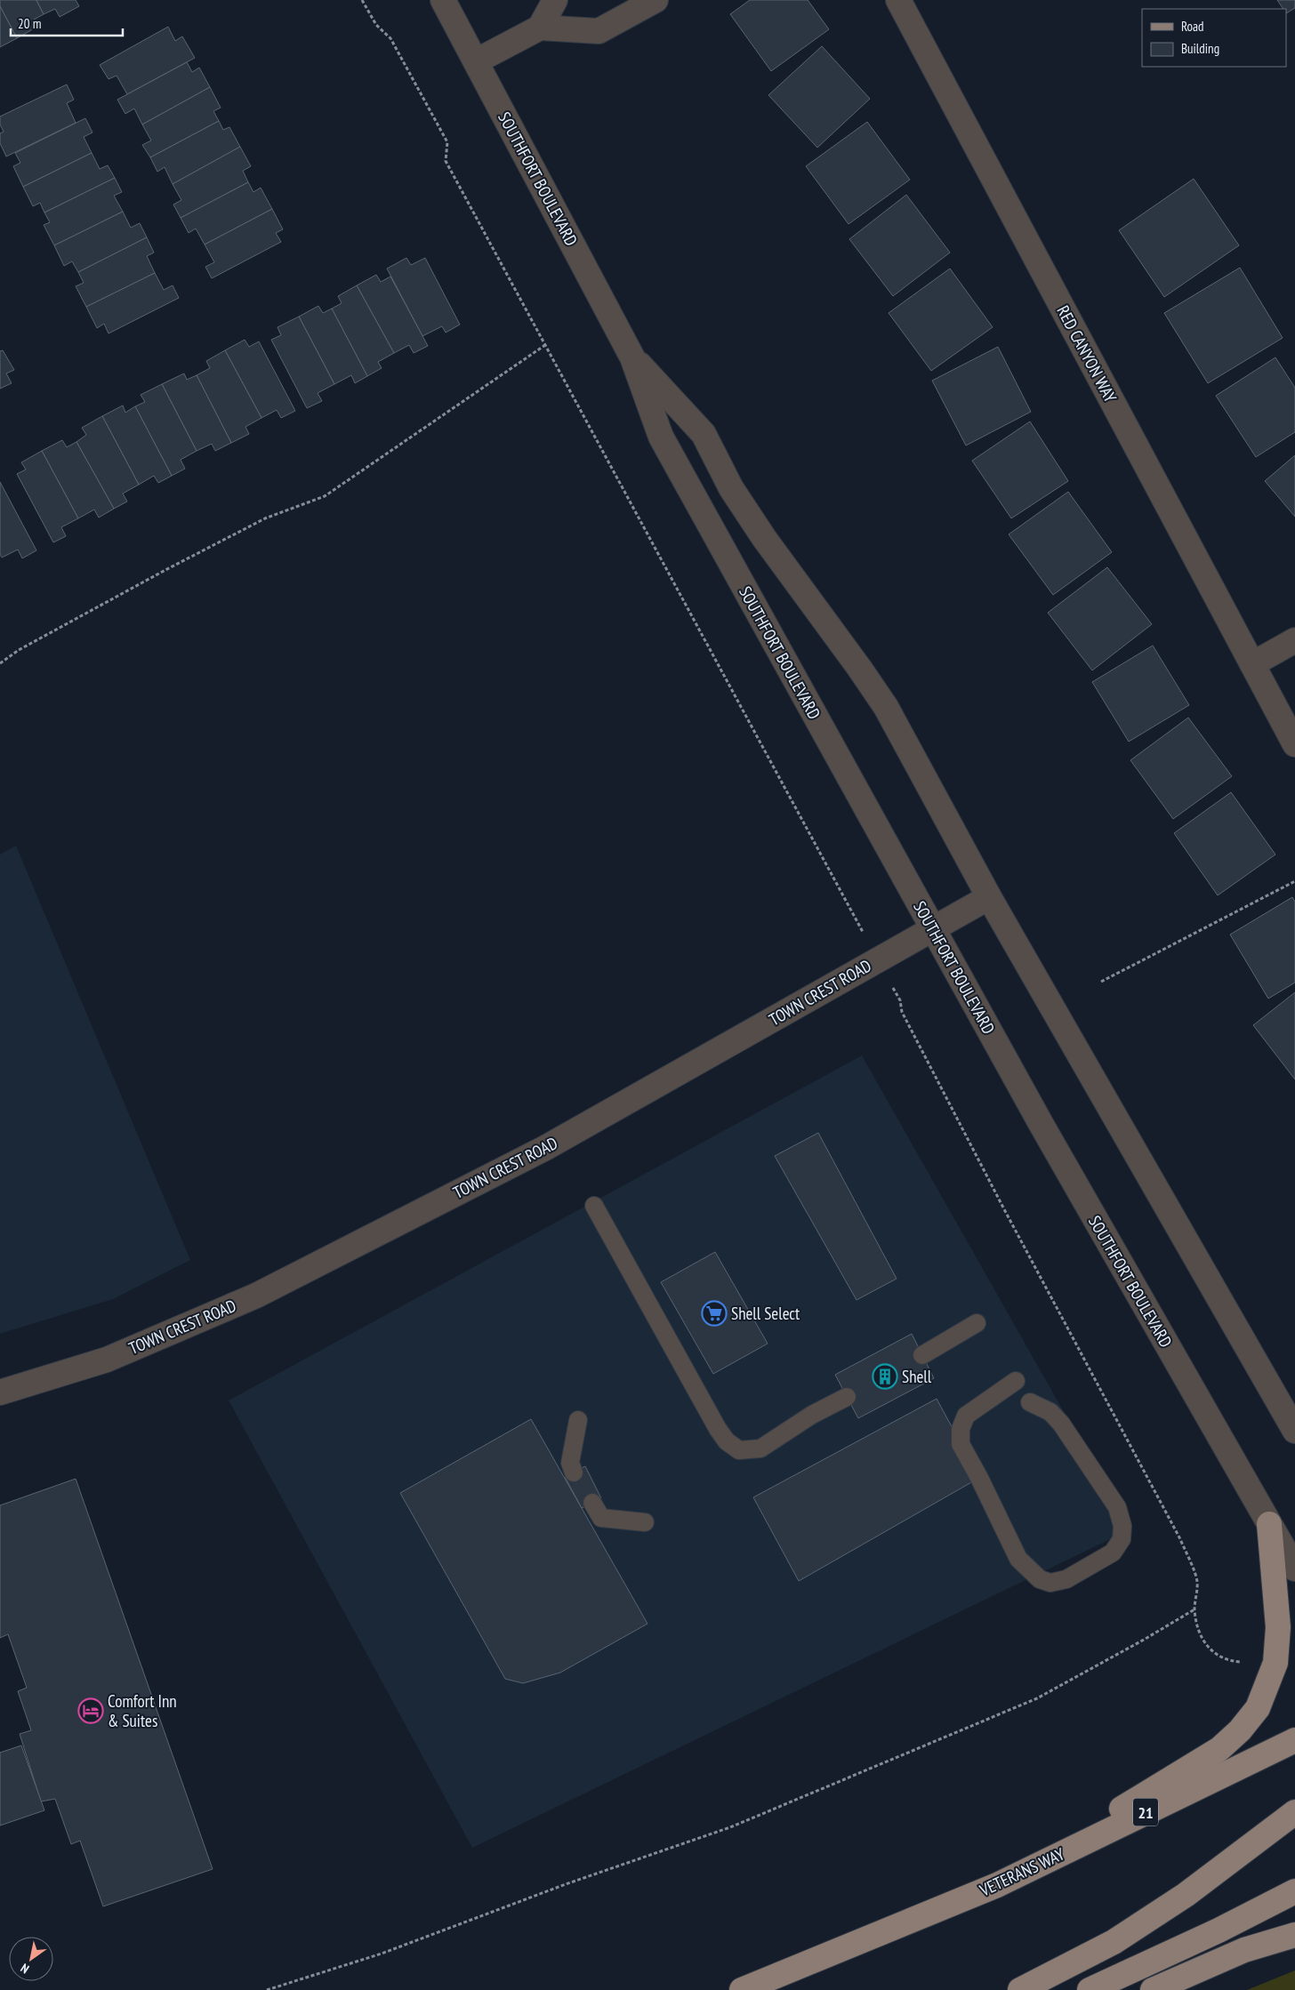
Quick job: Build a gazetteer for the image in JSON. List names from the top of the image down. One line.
{"streets":{"main road":["21","VETERANS WAY"],"street":["SOUTHFORT BOULEVARD","RED CANYON WAY","TOWN CREST ROAD"]},"crossings":[["SOUTHFORT BOULEVARD","TOWN CREST ROAD"]],"places":{"supermarket":["Shell Select"],"building":["Shell"],"hotel":["Comfort Inn & Suites"]},"legend":["Road","Building"],"scale_bar":"20 m","north":"bottom left"}
